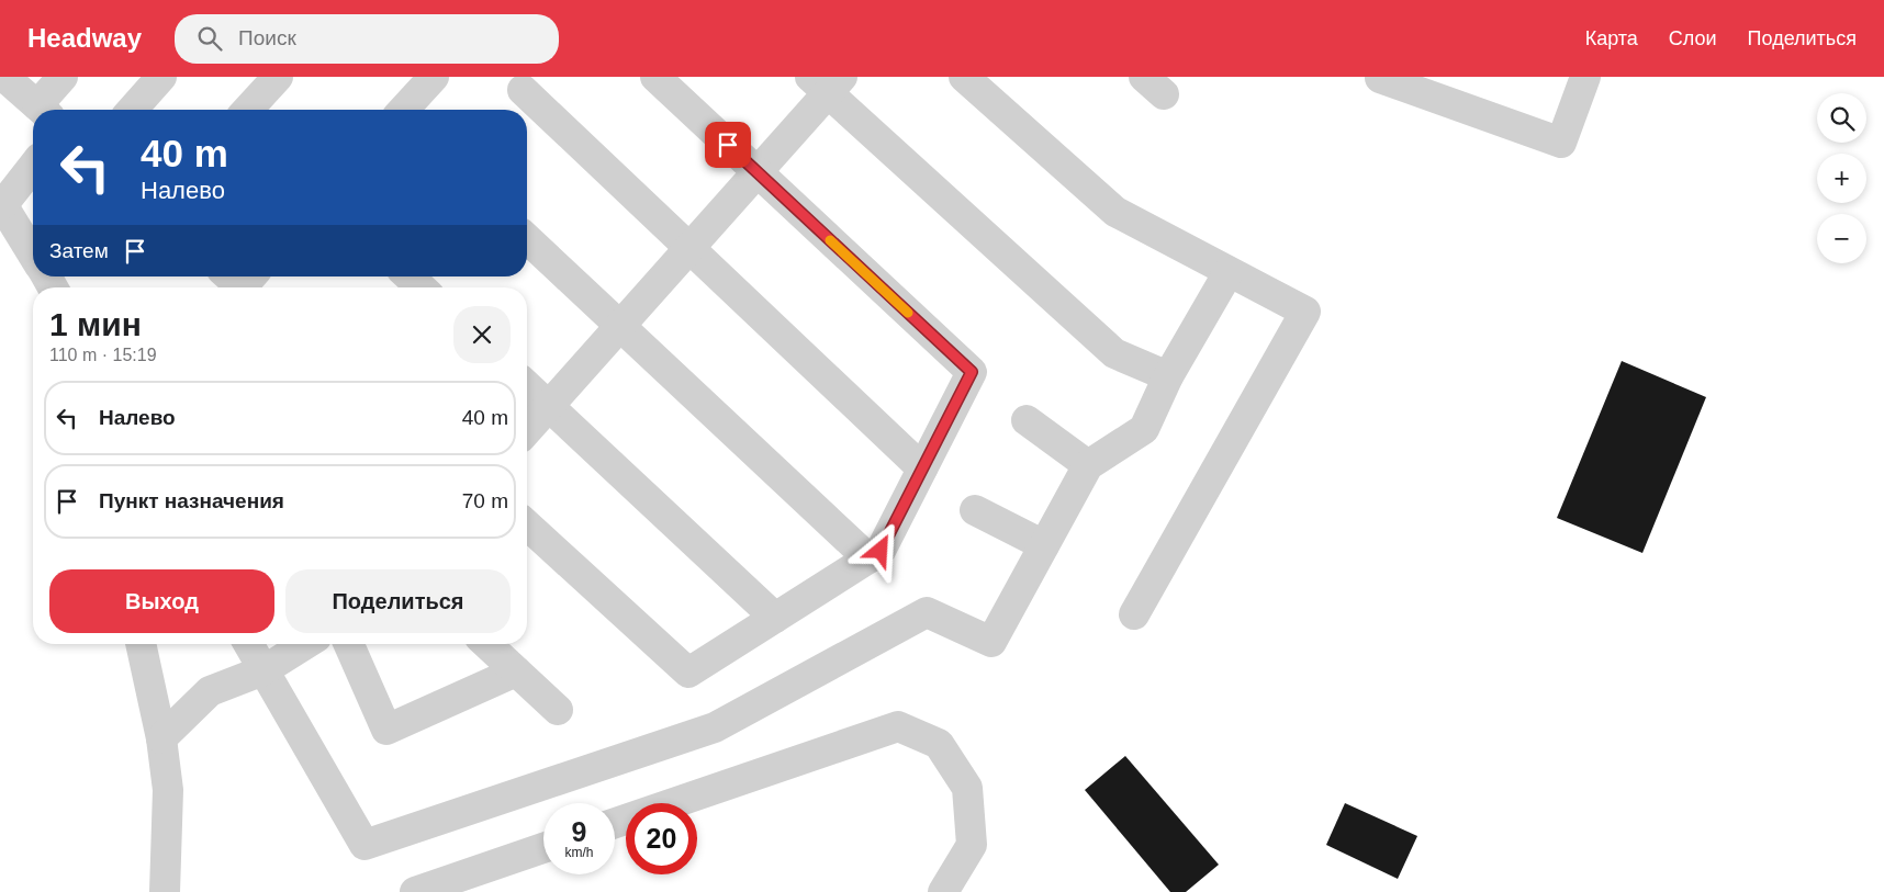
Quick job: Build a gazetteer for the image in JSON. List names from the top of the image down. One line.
{"page":{"header":"Headway","search":"Поиск","nav":["Карта","Слои","Поделиться"],"map_buttons":["+","−"],"turn":["40 m","Налево"],"then":"Затем","heading":["1 мин","110 m · 15:19"],"list":[{"name":"Налево","value":"40 m"},{"name":"Пункт назначения","value":"70 m"}],"buttons":["Выход","Поделиться"],"speed":"9 km/h","limit":"20"}}
